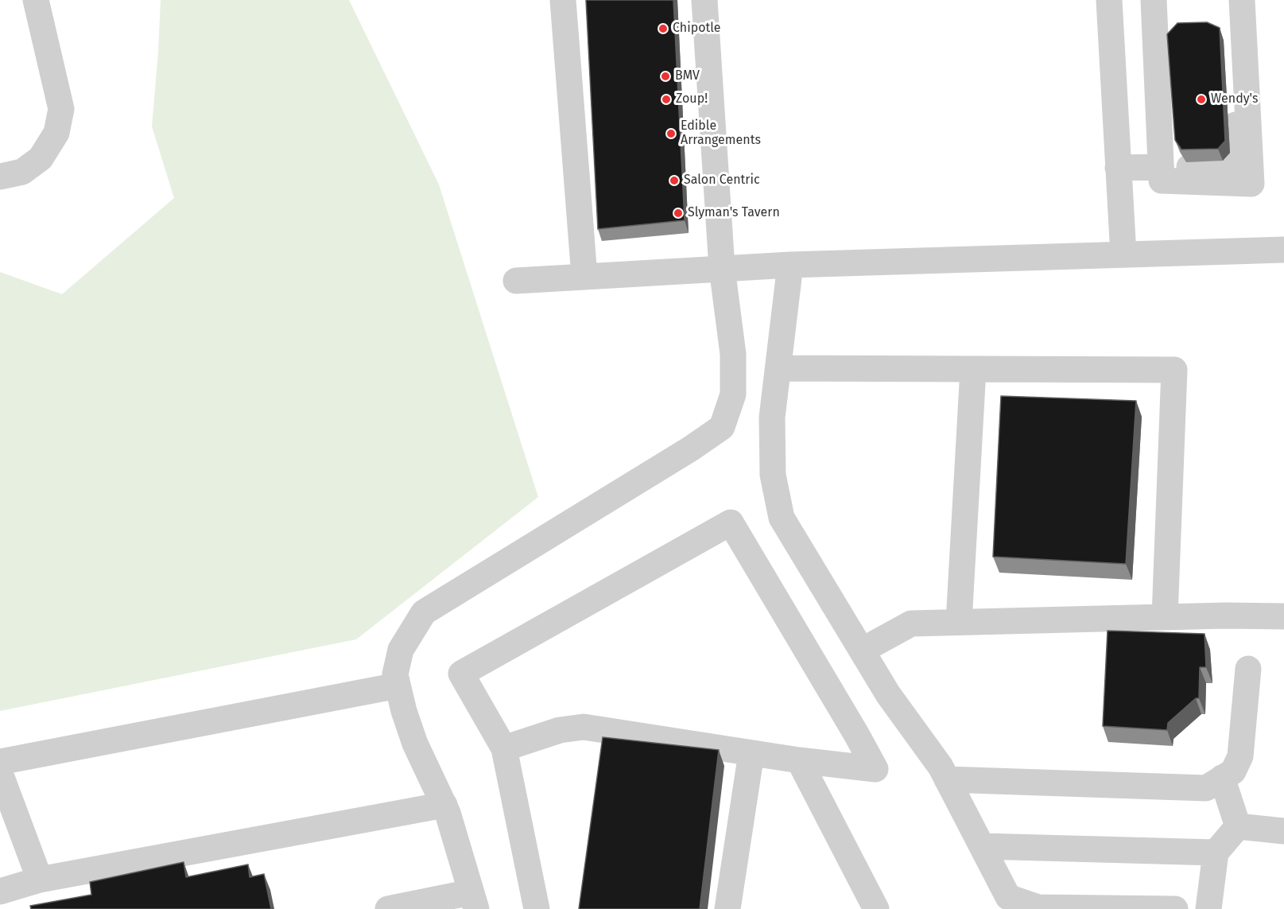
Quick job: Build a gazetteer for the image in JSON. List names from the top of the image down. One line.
{"places":["Chipotle","BMV","Zoup!","Wendy's","Edible Arrangements","Salon Centric","Slyman's Tavern"]}
